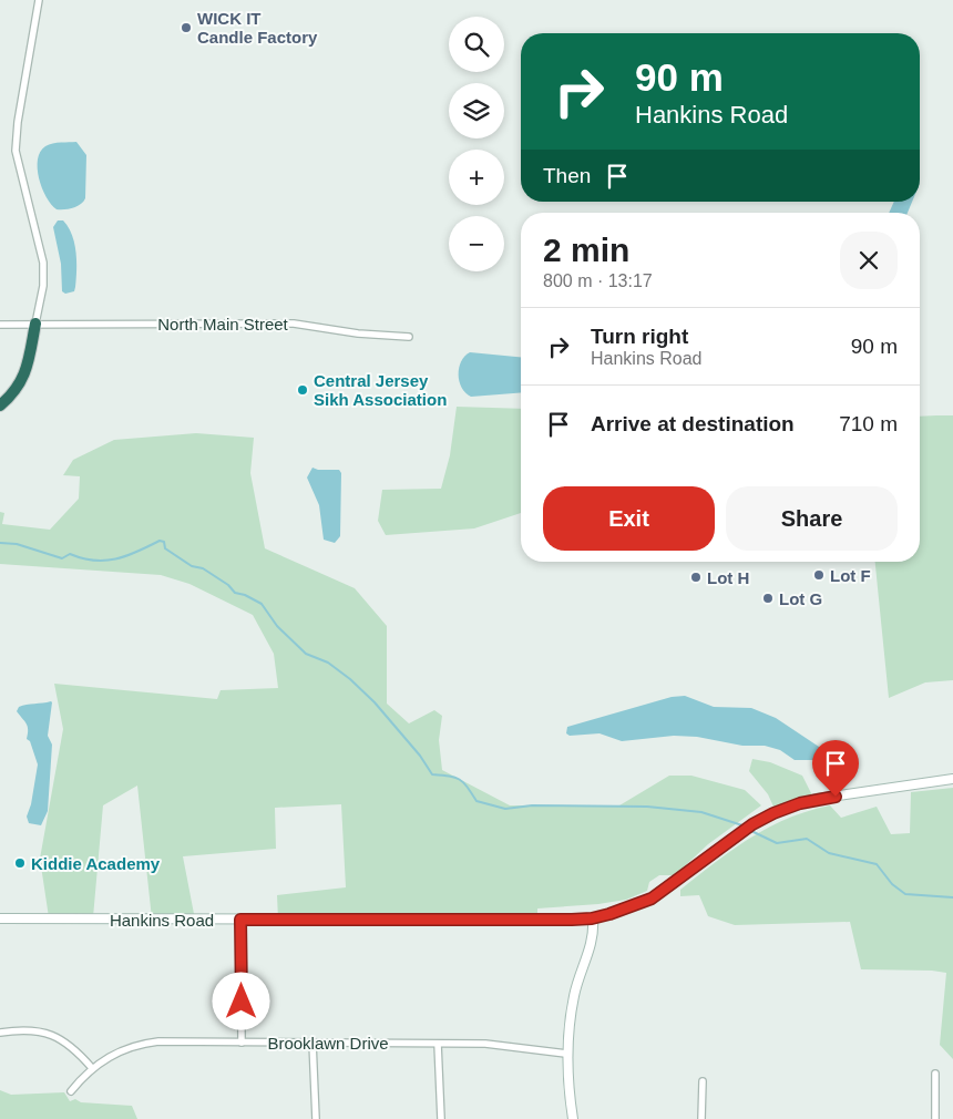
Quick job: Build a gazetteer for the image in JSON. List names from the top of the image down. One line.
{"streets":{"main road":["Hankins Road"],"street":["North Main Street","Brooklawn Drive"]},"places":["WICK IT Candle Factory","Central Jersey Sikh Association","Lot F","Lot H","Lot G","Kiddie Academy"],"page":{"map_buttons":["+","−"],"turn":["90 m","Hankins Road"],"then":"Then","heading":["2 min","800 m · 13:17"],"list":[{"name":"Turn right","note":"Hankins Road","value":"90 m"},{"name":"Arrive at destination","value":"710 m"}],"buttons":["Exit","Share"]}}
